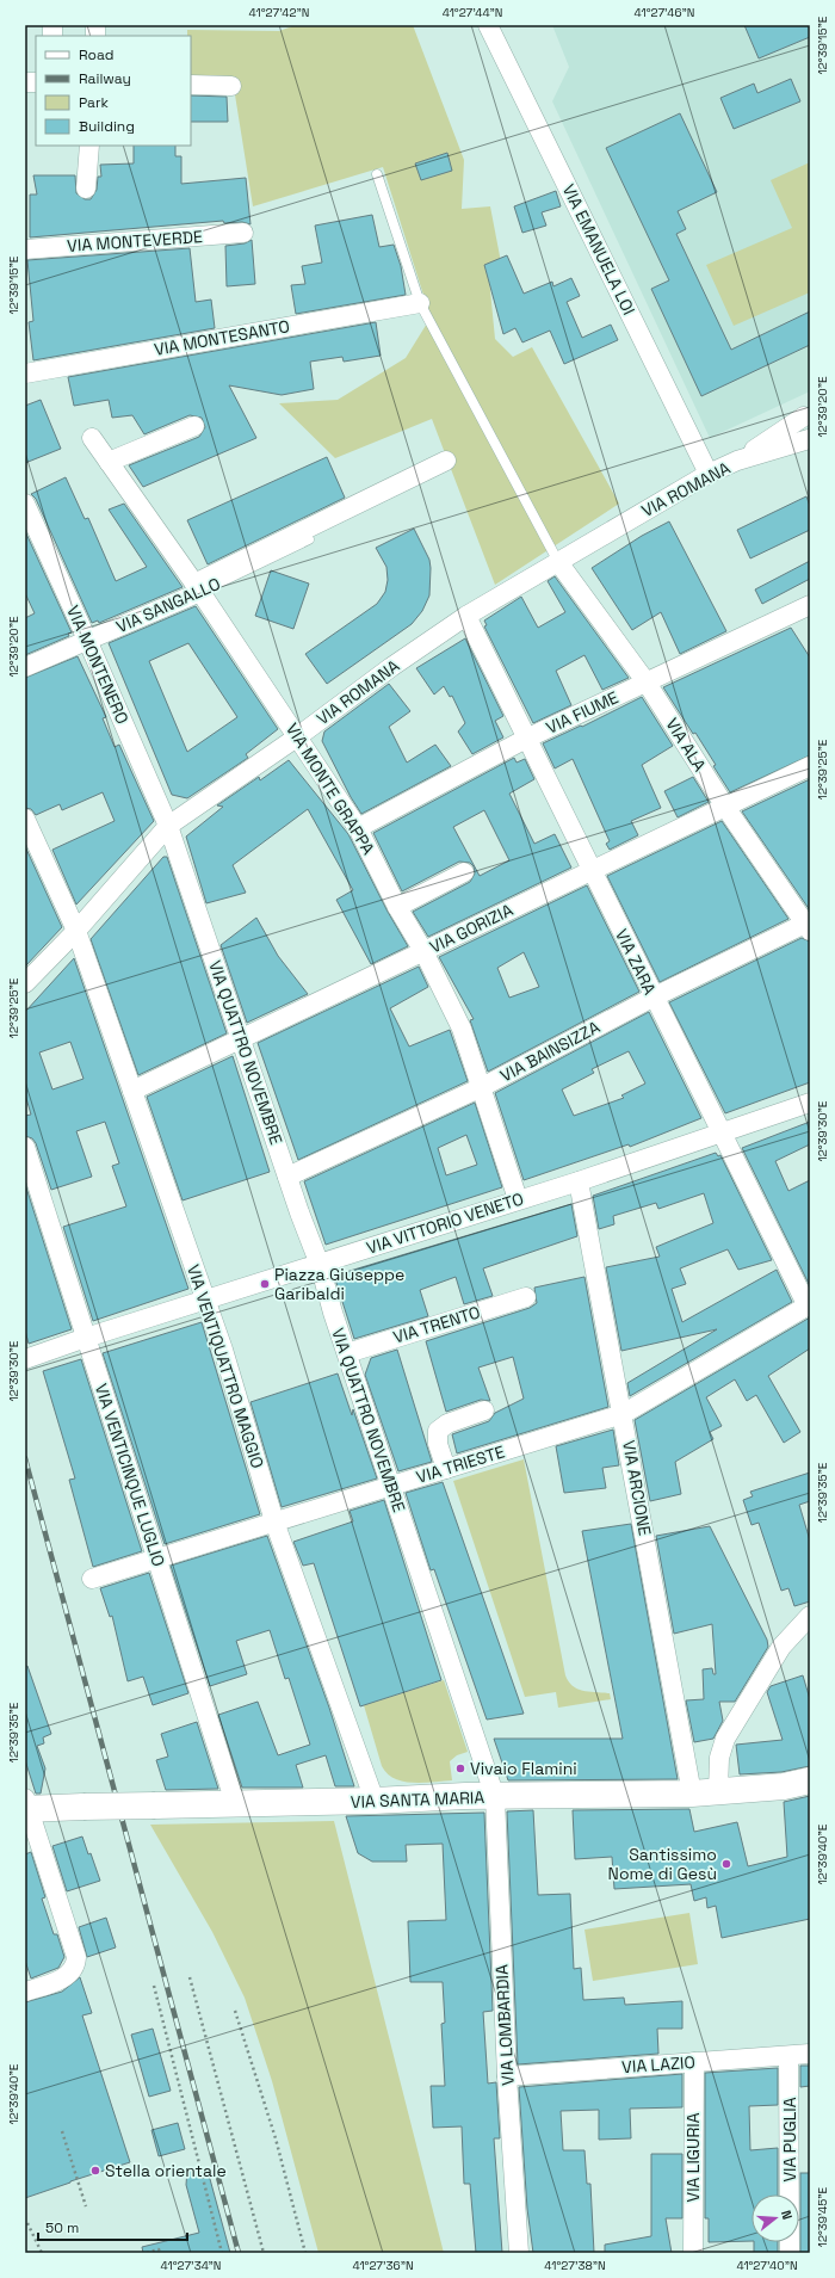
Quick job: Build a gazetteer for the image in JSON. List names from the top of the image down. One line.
{"streets":{"main road":["VIA SANTA MARIA"],"street":["VIA MONTEVERDE","VIA EMANUELA LOI","VIA MONTESANTO","VIA ROMANA","VIA SANGALLO","VIA MONTENERO","VIA FIUME","VIA ALA","VIA MONTE GRAPPA","VIA GORIZIA","VIA ZARA","VIA BAINSIZZA","VIA QUATTRO NOVEMBRE","VIA VITTORIO VENETO","VIA TRENTO","VIA VENTIQUATTRO MAGGIO","VIA TRIESTE","VIA VENTICINQUE LUGLIO","VIA ARCIONE","VIA LOMBARDIA","VIA LAZIO","VIA PUGLIA","VIA LIGURIA"]},"crossings":[["VIA EMANUELA LOI","VIA ROMANA"],["VIA ROMANA","VIA MONTENERO"],["VIA ROMANA","VIA ALA"],["VIA ROMANA","VIA MONTE GRAPPA"],["VIA ROMANA","VIA ZARA"],["VIA ROMANA","VIA QUATTRO NOVEMBRE"],["VIA ROMANA","VIA VENTIQUATTRO MAGGIO"],["VIA SANGALLO","VIA MONTENERO"],["VIA SANGALLO","VIA MONTE GRAPPA"],["VIA MONTENERO","VIA QUATTRO NOVEMBRE"],["VIA FIUME","VIA ALA"],["VIA FIUME","VIA MONTE GRAPPA"],["VIA FIUME","VIA ZARA"],["VIA ALA","VIA GORIZIA"],["VIA ALA","VIA BAINSIZZA"],["VIA MONTE GRAPPA","VIA GORIZIA"],["VIA MONTE GRAPPA","VIA BAINSIZZA"],["VIA MONTE GRAPPA","VIA VITTORIO VENETO"],["VIA GORIZIA","VIA ZARA"],["VIA GORIZIA","VIA QUATTRO NOVEMBRE"],["VIA GORIZIA","VIA VENTIQUATTRO MAGGIO"],["VIA ZARA","VIA BAINSIZZA"],["VIA ZARA","VIA VITTORIO VENETO"],["VIA ZARA","VIA TRIESTE"],["VIA BAINSIZZA","VIA QUATTRO NOVEMBRE"],["VIA QUATTRO NOVEMBRE","VIA VITTORIO VENETO"],["VIA QUATTRO NOVEMBRE","VIA TRENTO"],["VIA QUATTRO NOVEMBRE","VIA TRIESTE"],["VIA QUATTRO NOVEMBRE","VIA SANTA MARIA"],["VIA QUATTRO NOVEMBRE","VIA LOMBARDIA"],["VIA VITTORIO VENETO","VIA VENTIQUATTRO MAGGIO"],["VIA VITTORIO VENETO","VIA VENTICINQUE LUGLIO"],["VIA VITTORIO VENETO","VIA ARCIONE"],["VIA VENTIQUATTRO MAGGIO","VIA TRIESTE"],["VIA VENTIQUATTRO MAGGIO","VIA SANTA MARIA"],["VIA TRIESTE","VIA VENTICINQUE LUGLIO"],["VIA TRIESTE","VIA ARCIONE"],["VIA VENTICINQUE LUGLIO","VIA SANTA MARIA"],["VIA ARCIONE","VIA SANTA MARIA"],["VIA SANTA MARIA","VIA LOMBARDIA"],["VIA LOMBARDIA","VIA LAZIO"],["VIA LAZIO","VIA PUGLIA"],["VIA LAZIO","VIA LIGURIA"]],"places":["Piazza Giuseppe Garibaldi","Vivaio Flamini","Santissimo Nome di Gesù","Stella orientale"],"legend":["Road","Railway","Park","Building"],"scale_bar":"50 m","north":"right","coordinates":["41°27'42\"N","41°27'44\"N","41°27'46\"N","12°39'15\"E","12°39'20\"E","12°39'25\"E","12°39'30\"E","12°39'35\"E","12°39'40\"E","12°39'45\"E","41°27'34\"N","41°27'36\"N","41°27'38\"N","41°27'40\"N"]}
